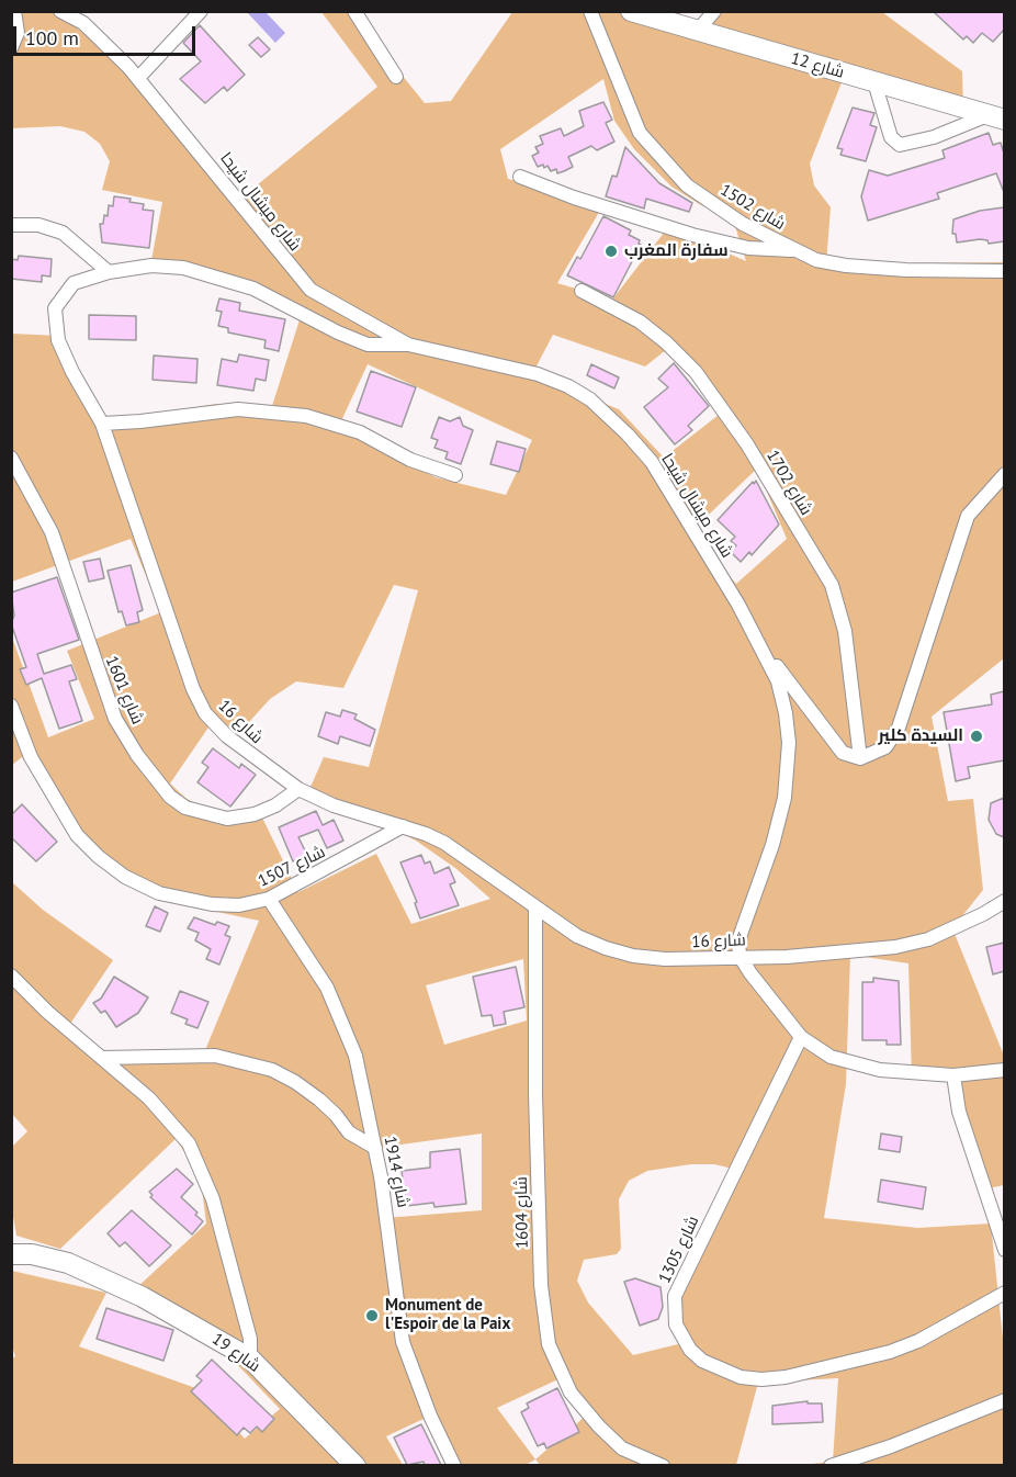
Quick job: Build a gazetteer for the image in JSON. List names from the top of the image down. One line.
{"streets":{"main road":["شارع 12","شارع 19"],"street":["شارع ميشال شيحا","شارع 1502","شارع 1702","شارع 1601","شارع 16","شارع 1507","شارع 1914","شارع 1604","شارع 1305"]},"crossings":[["شارع ميشال شيحا","شارع 16"],["شارع 1601","شارع 16"],["شارع 16","شارع 1507"],["شارع 16","شارع 1604"],["شارع 1507","شارع 1914"]],"places":["سفارة المغرب","السيدة كلير","Monument de l'Espoir de la Paix"],"scale_bar":"100 m"}
